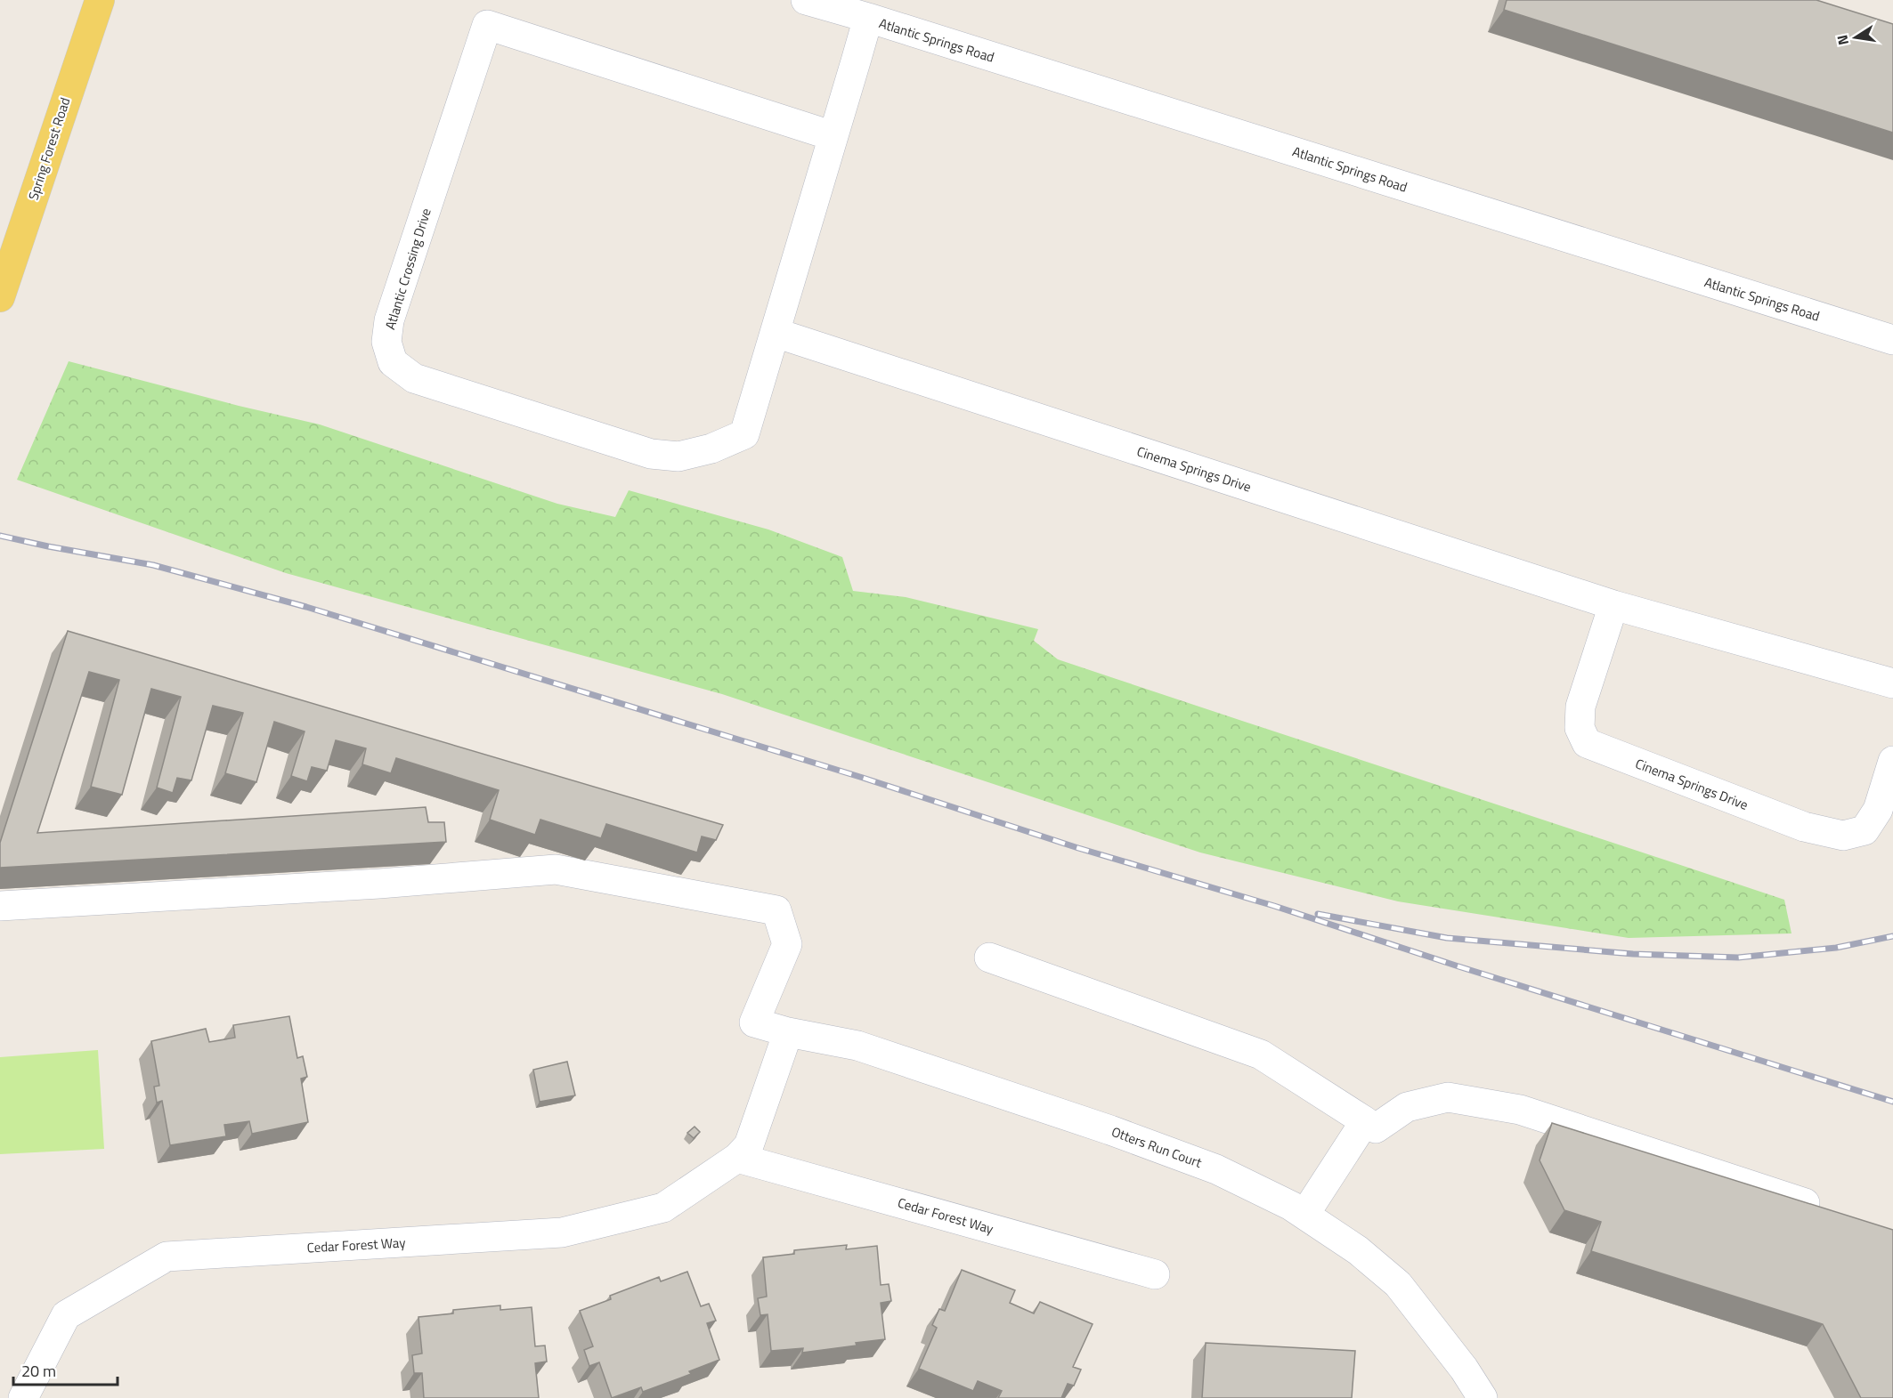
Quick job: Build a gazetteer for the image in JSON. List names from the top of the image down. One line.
{"streets":{"main road":["Spring Forest Road"],"street":["Atlantic Springs Road","Atlantic Crossing Drive","Cinema Springs Drive","Otters Run Court","Cedar Forest Way"]},"crossings":[["Atlantic Springs Road","Atlantic Crossing Drive"],["Atlantic Crossing Drive","Cinema Springs Drive"],["Otters Run Court","Cedar Forest Way"]],"scale_bar":"20 m","north":"left"}
